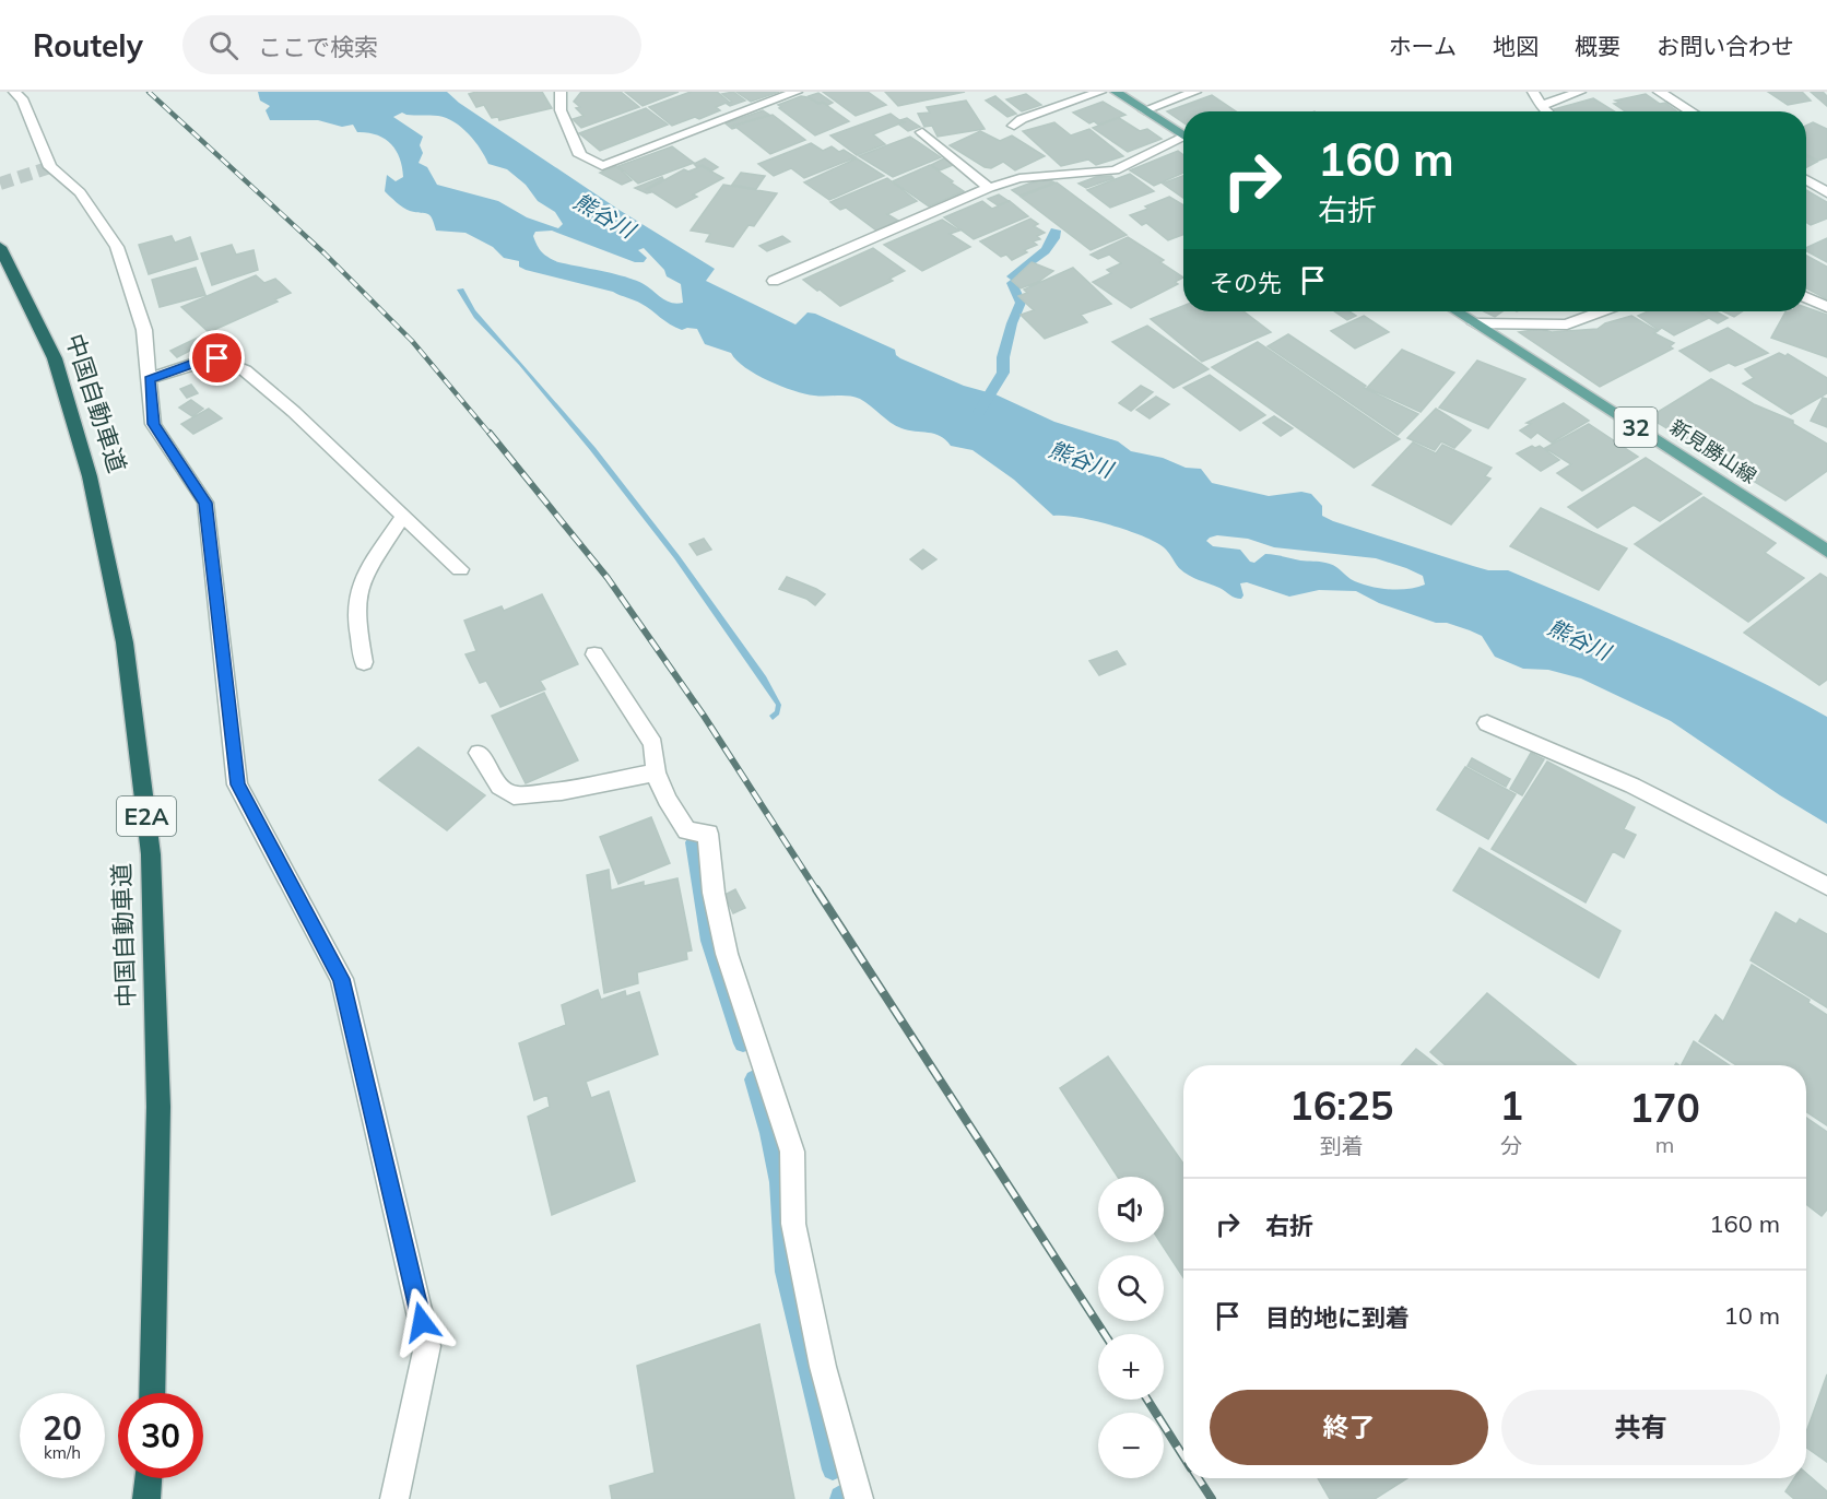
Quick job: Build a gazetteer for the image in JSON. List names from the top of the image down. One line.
{"streets":{"highway":["中国自動車道","E2A"],"main road":["32","新見勝山線"]},"water":["熊谷川"],"page":{"header":"Routely","search":"ここで検索","nav":["ホーム","地図","概要","お問い合わせ"],"turn":["160 m","右折"],"then":"その先","eta":["16:25","到着","1","分","170","m"],"map_buttons":["+","−"],"list":[{"name":"右折","value":"160 m"},{"name":"目的地に到着","value":"10 m"}],"buttons":["終了","共有"],"speed":"20 km/h","limit":"30"}}
